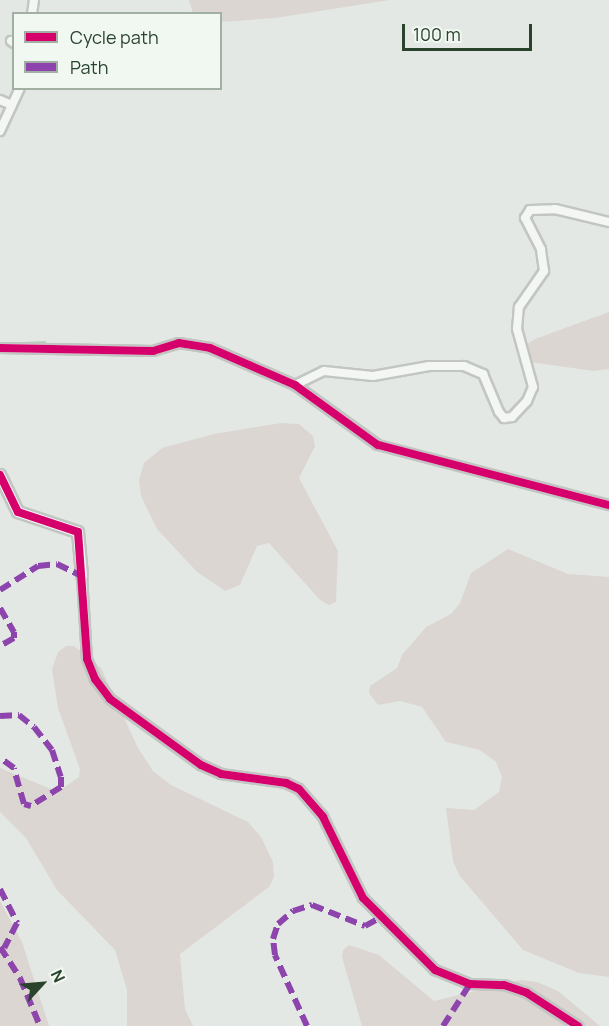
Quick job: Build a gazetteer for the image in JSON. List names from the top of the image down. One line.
{"legend":["Cycle path","Path"],"scale_bar":"100 m","north":"top right"}
